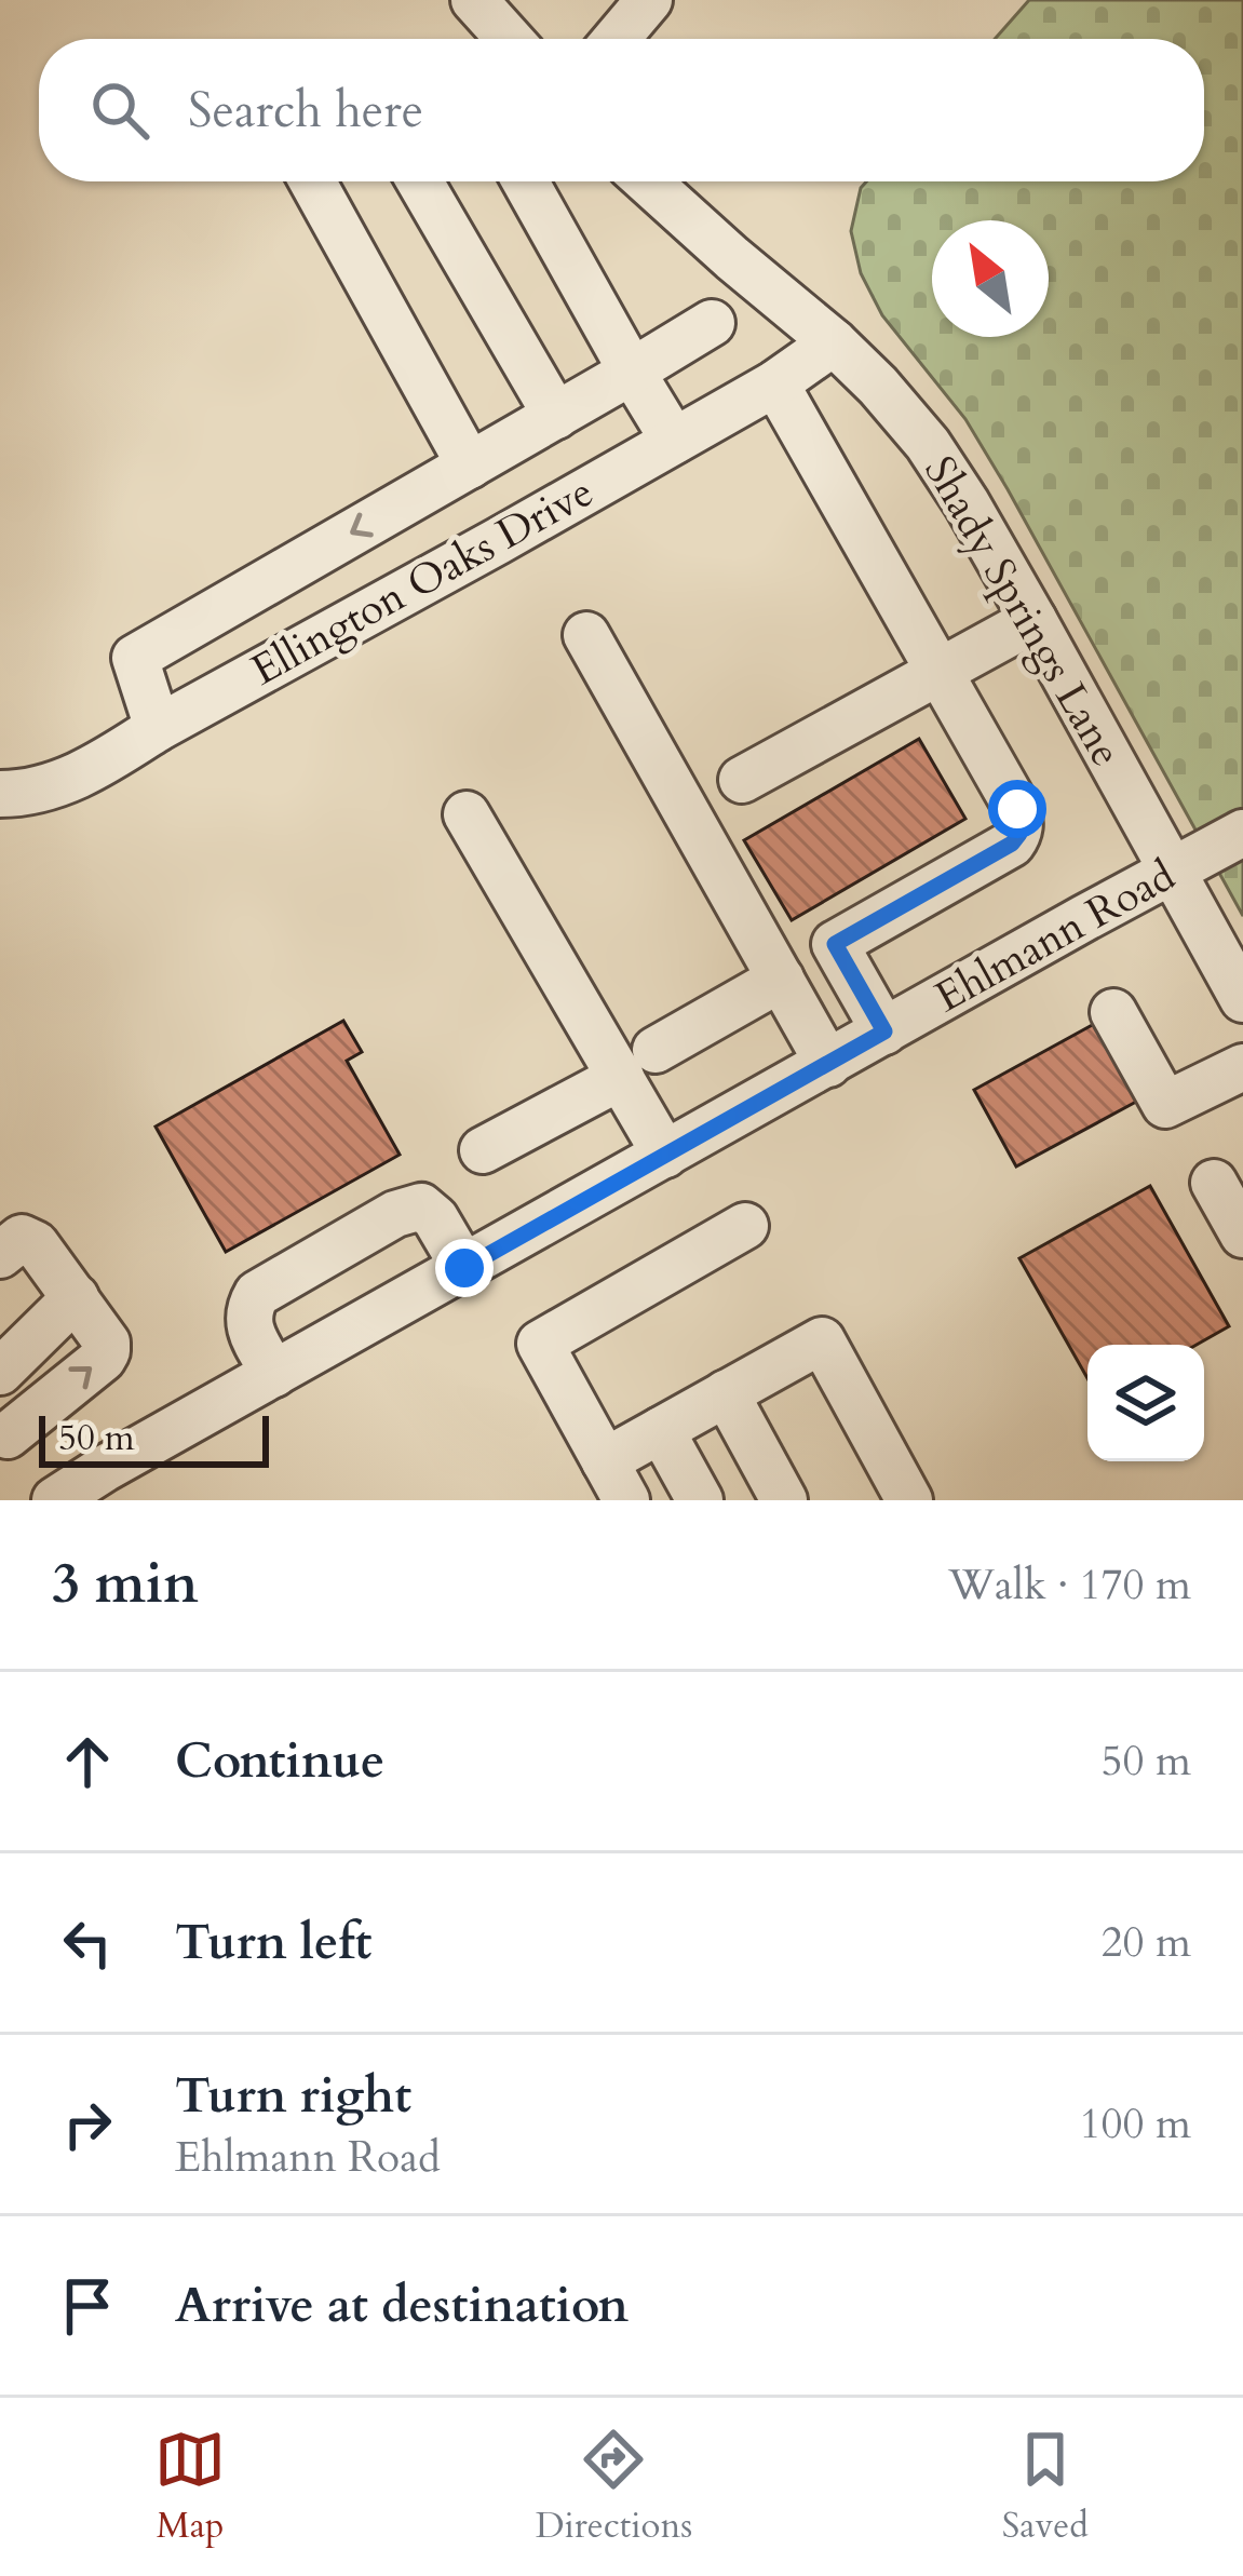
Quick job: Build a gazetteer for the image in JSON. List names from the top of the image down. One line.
{"streets":{"street":["Ellington Oaks Drive","Shady Springs Lane","Ehlmann Road"]},"crossings":[["Ellington Oaks Drive","Shady Springs Lane"],["Shady Springs Lane","Ehlmann Road"]],"scale_bar":"50 m","north":"top left","page":{"search":"Search here","scale":"50 m","heading":["3 min","Walk · 170 m"],"list":[["Continue","50 m"],["Turn left","20 m"],["Turn right","Ehlmann Road","100 m"],"Arrive at destination"],"nav":["Map","Directions","Saved"]}}
